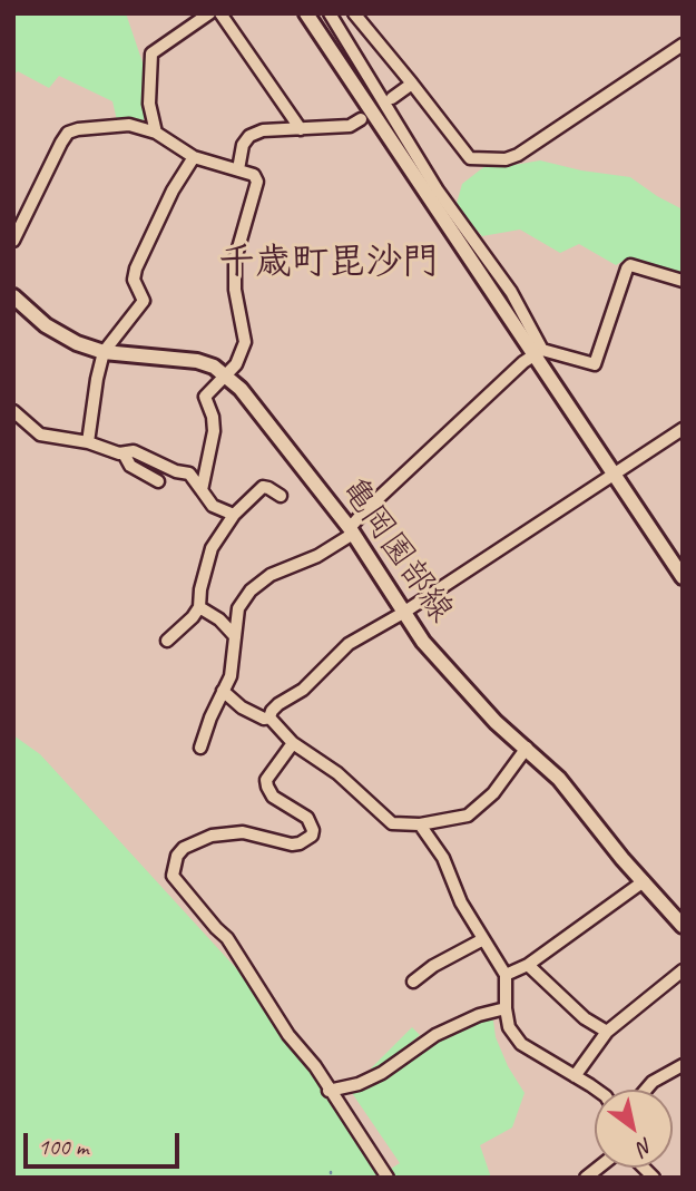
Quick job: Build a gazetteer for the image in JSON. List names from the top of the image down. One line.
{"streets":{"main road":["亀岡園部線"]},"districts":["千歳町毘沙門"],"scale_bar":"100 m","north":"bottom right"}
